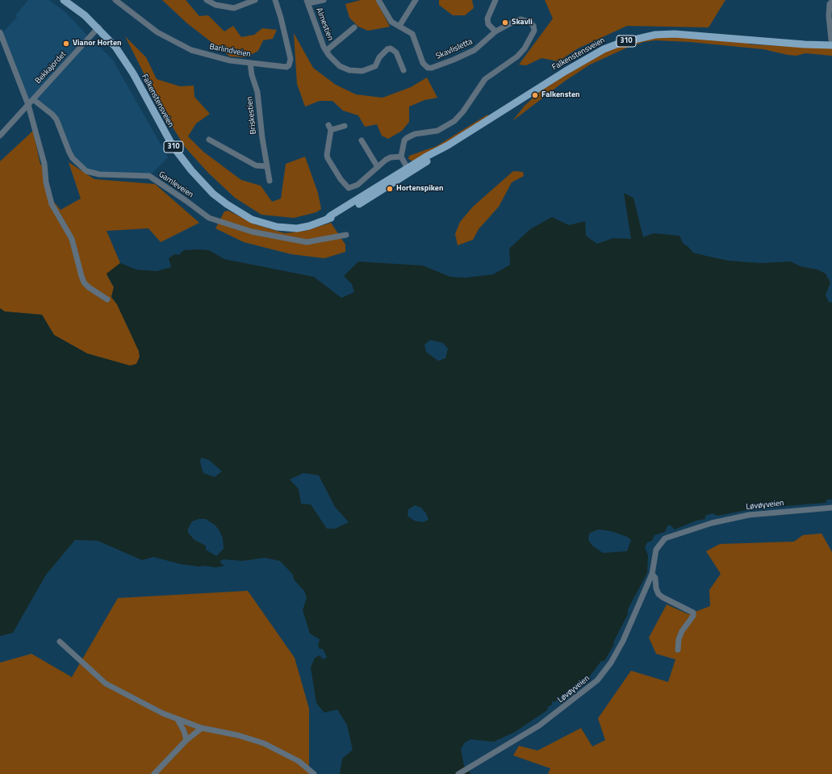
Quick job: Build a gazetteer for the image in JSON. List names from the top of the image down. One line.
{"streets":{"main road":["310","Falkenstensveien"],"street":["Almestien","Skavlisletta","Barlindveien","Bekkajordet","Briskestien","Gamleveien","Løvøyveien"]},"crossings":[["Barlindveien","Briskestien"],["Falkenstensveien","Bekkajordet"],["Bekkajordet","Gamleveien"]],"places":["Skavli","Vianor Horten","Falkensten","Hortenspiken"]}
